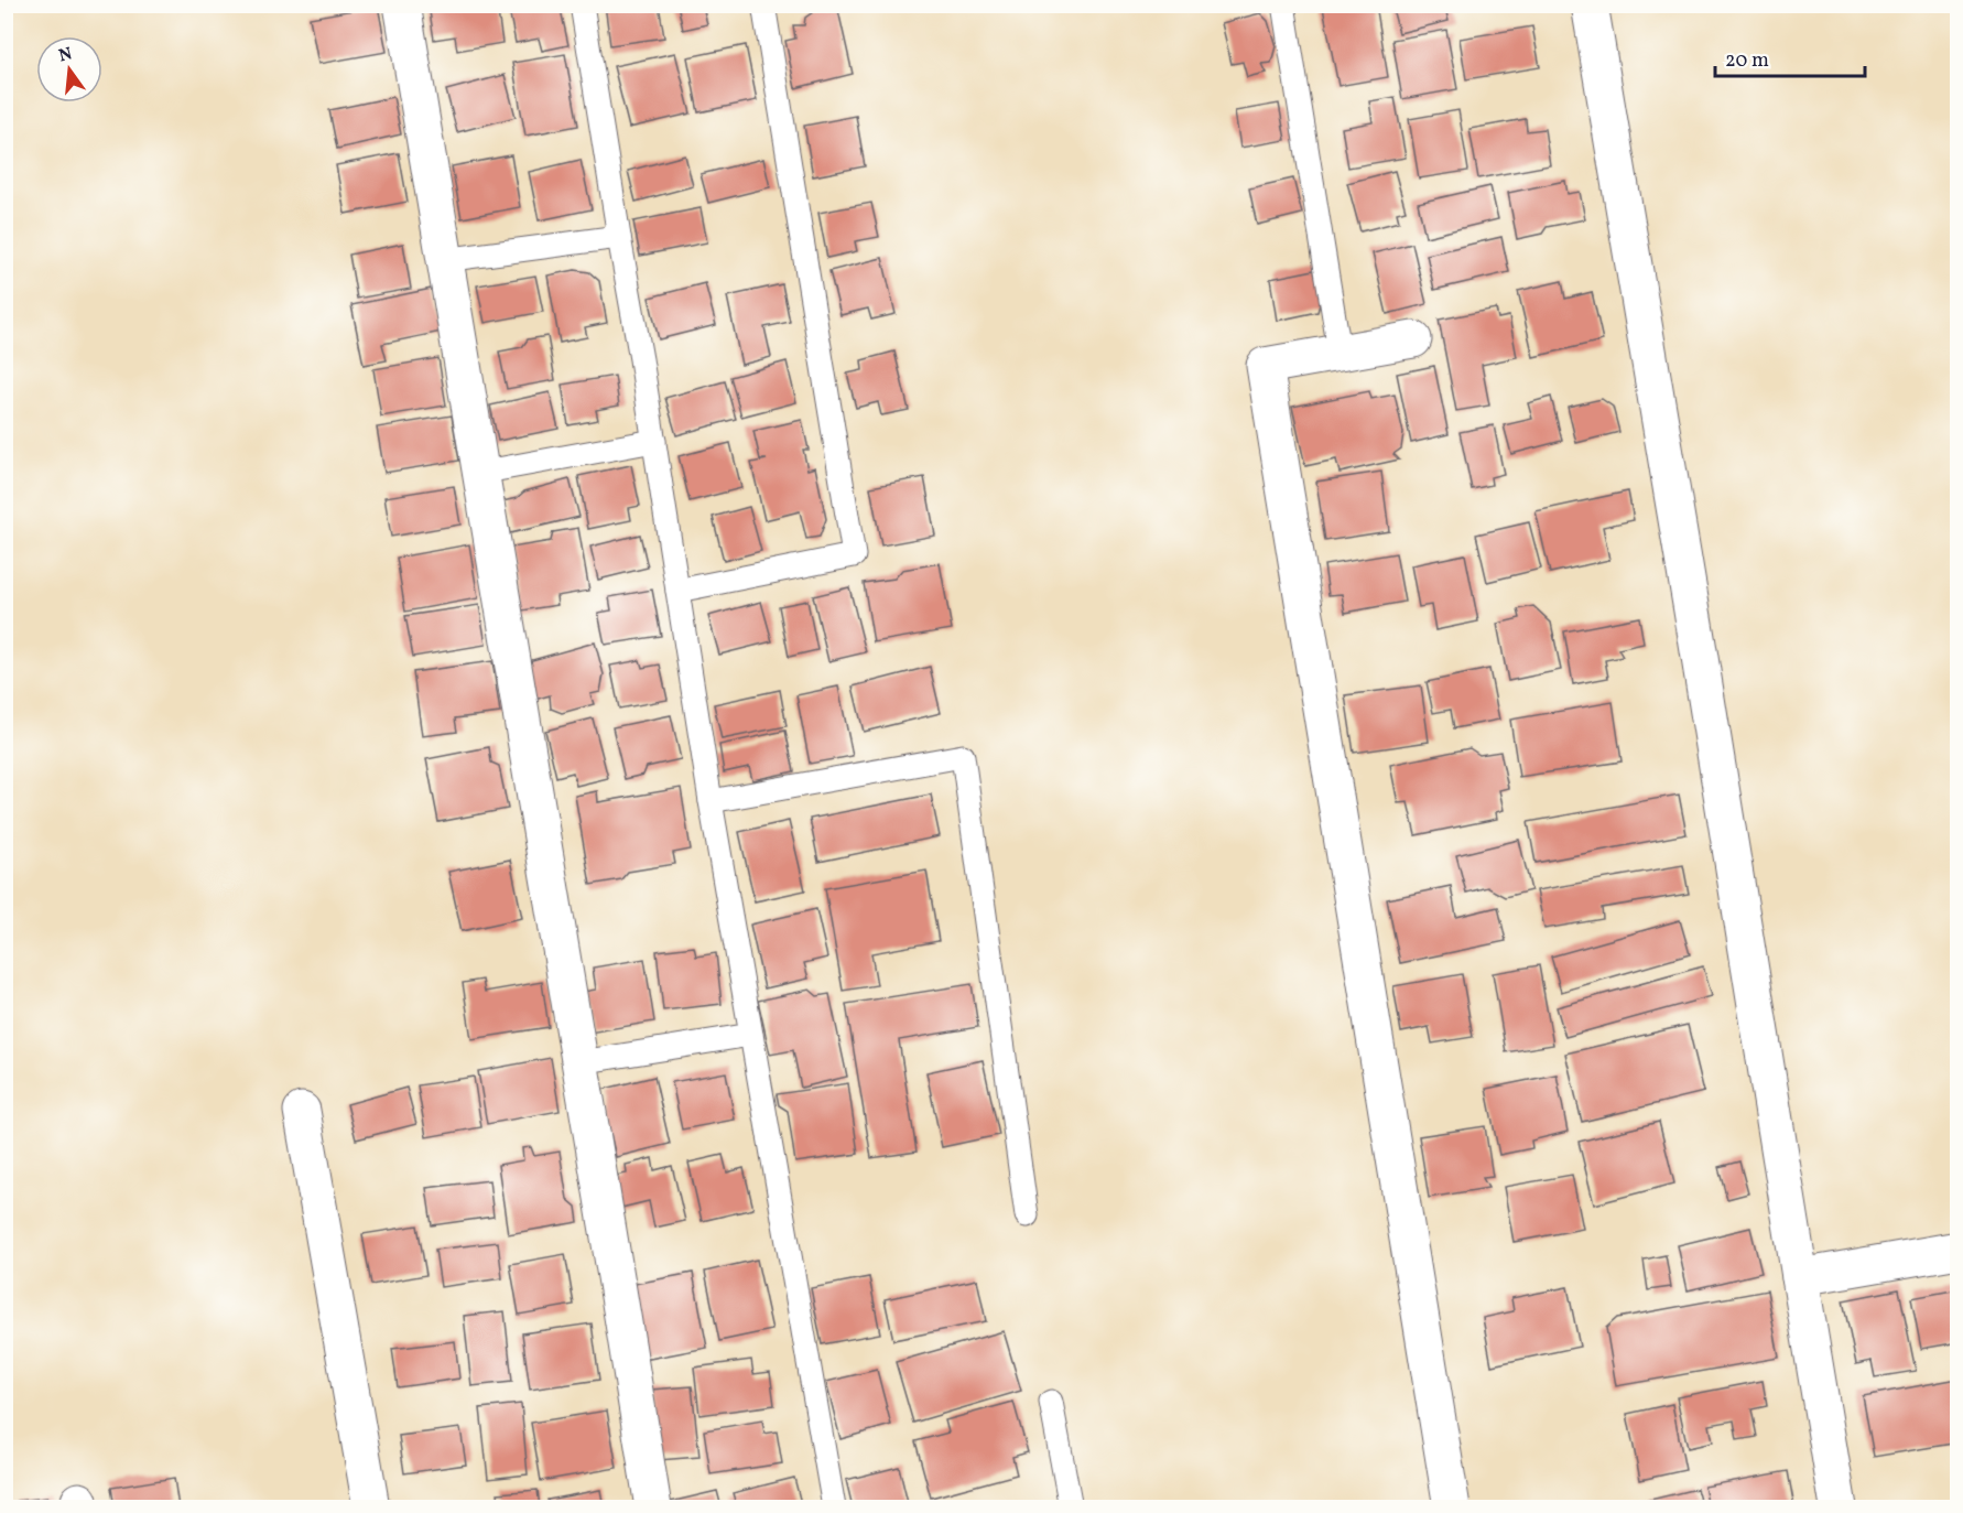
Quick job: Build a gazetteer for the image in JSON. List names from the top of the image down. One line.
{"scale_bar":"20 m","north":"top"}
